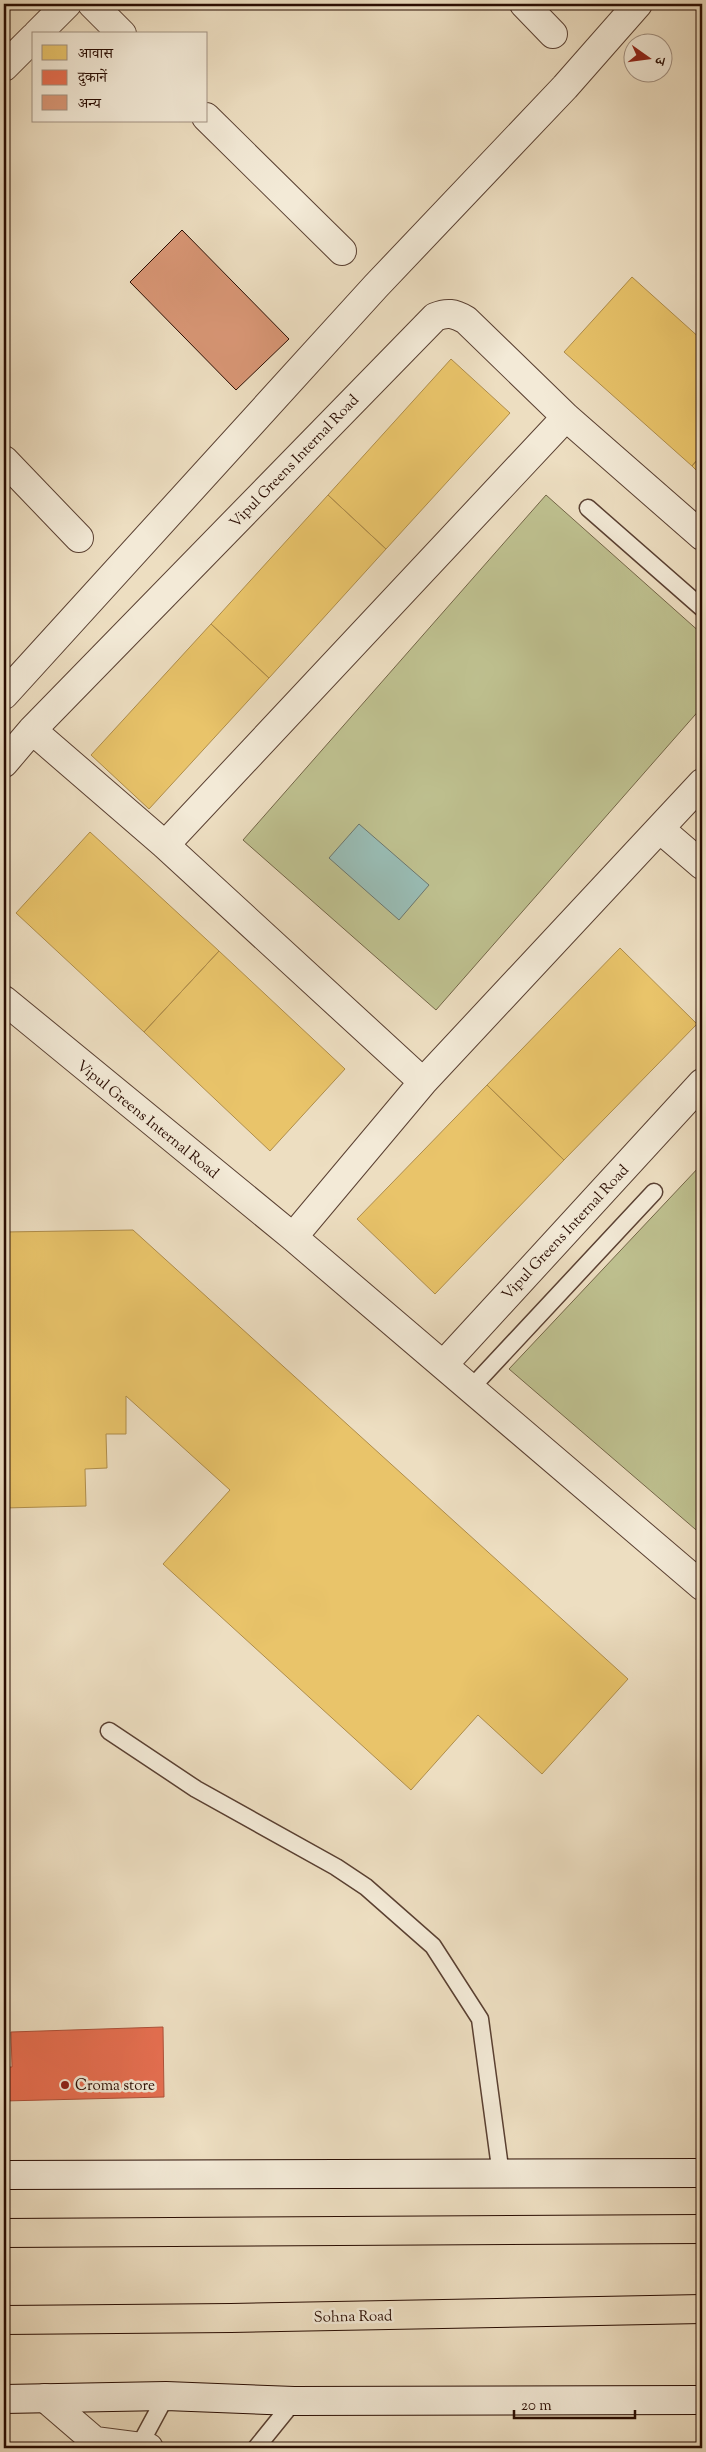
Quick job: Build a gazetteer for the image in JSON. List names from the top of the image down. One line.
{"streets":{"highway":["Sohna Road"],"street":["Vipul Greens Internal Road"]},"places":["Croma store"],"legend":["आवास","दुकानें","अन्य"],"scale_bar":"20 m","north":"right"}
